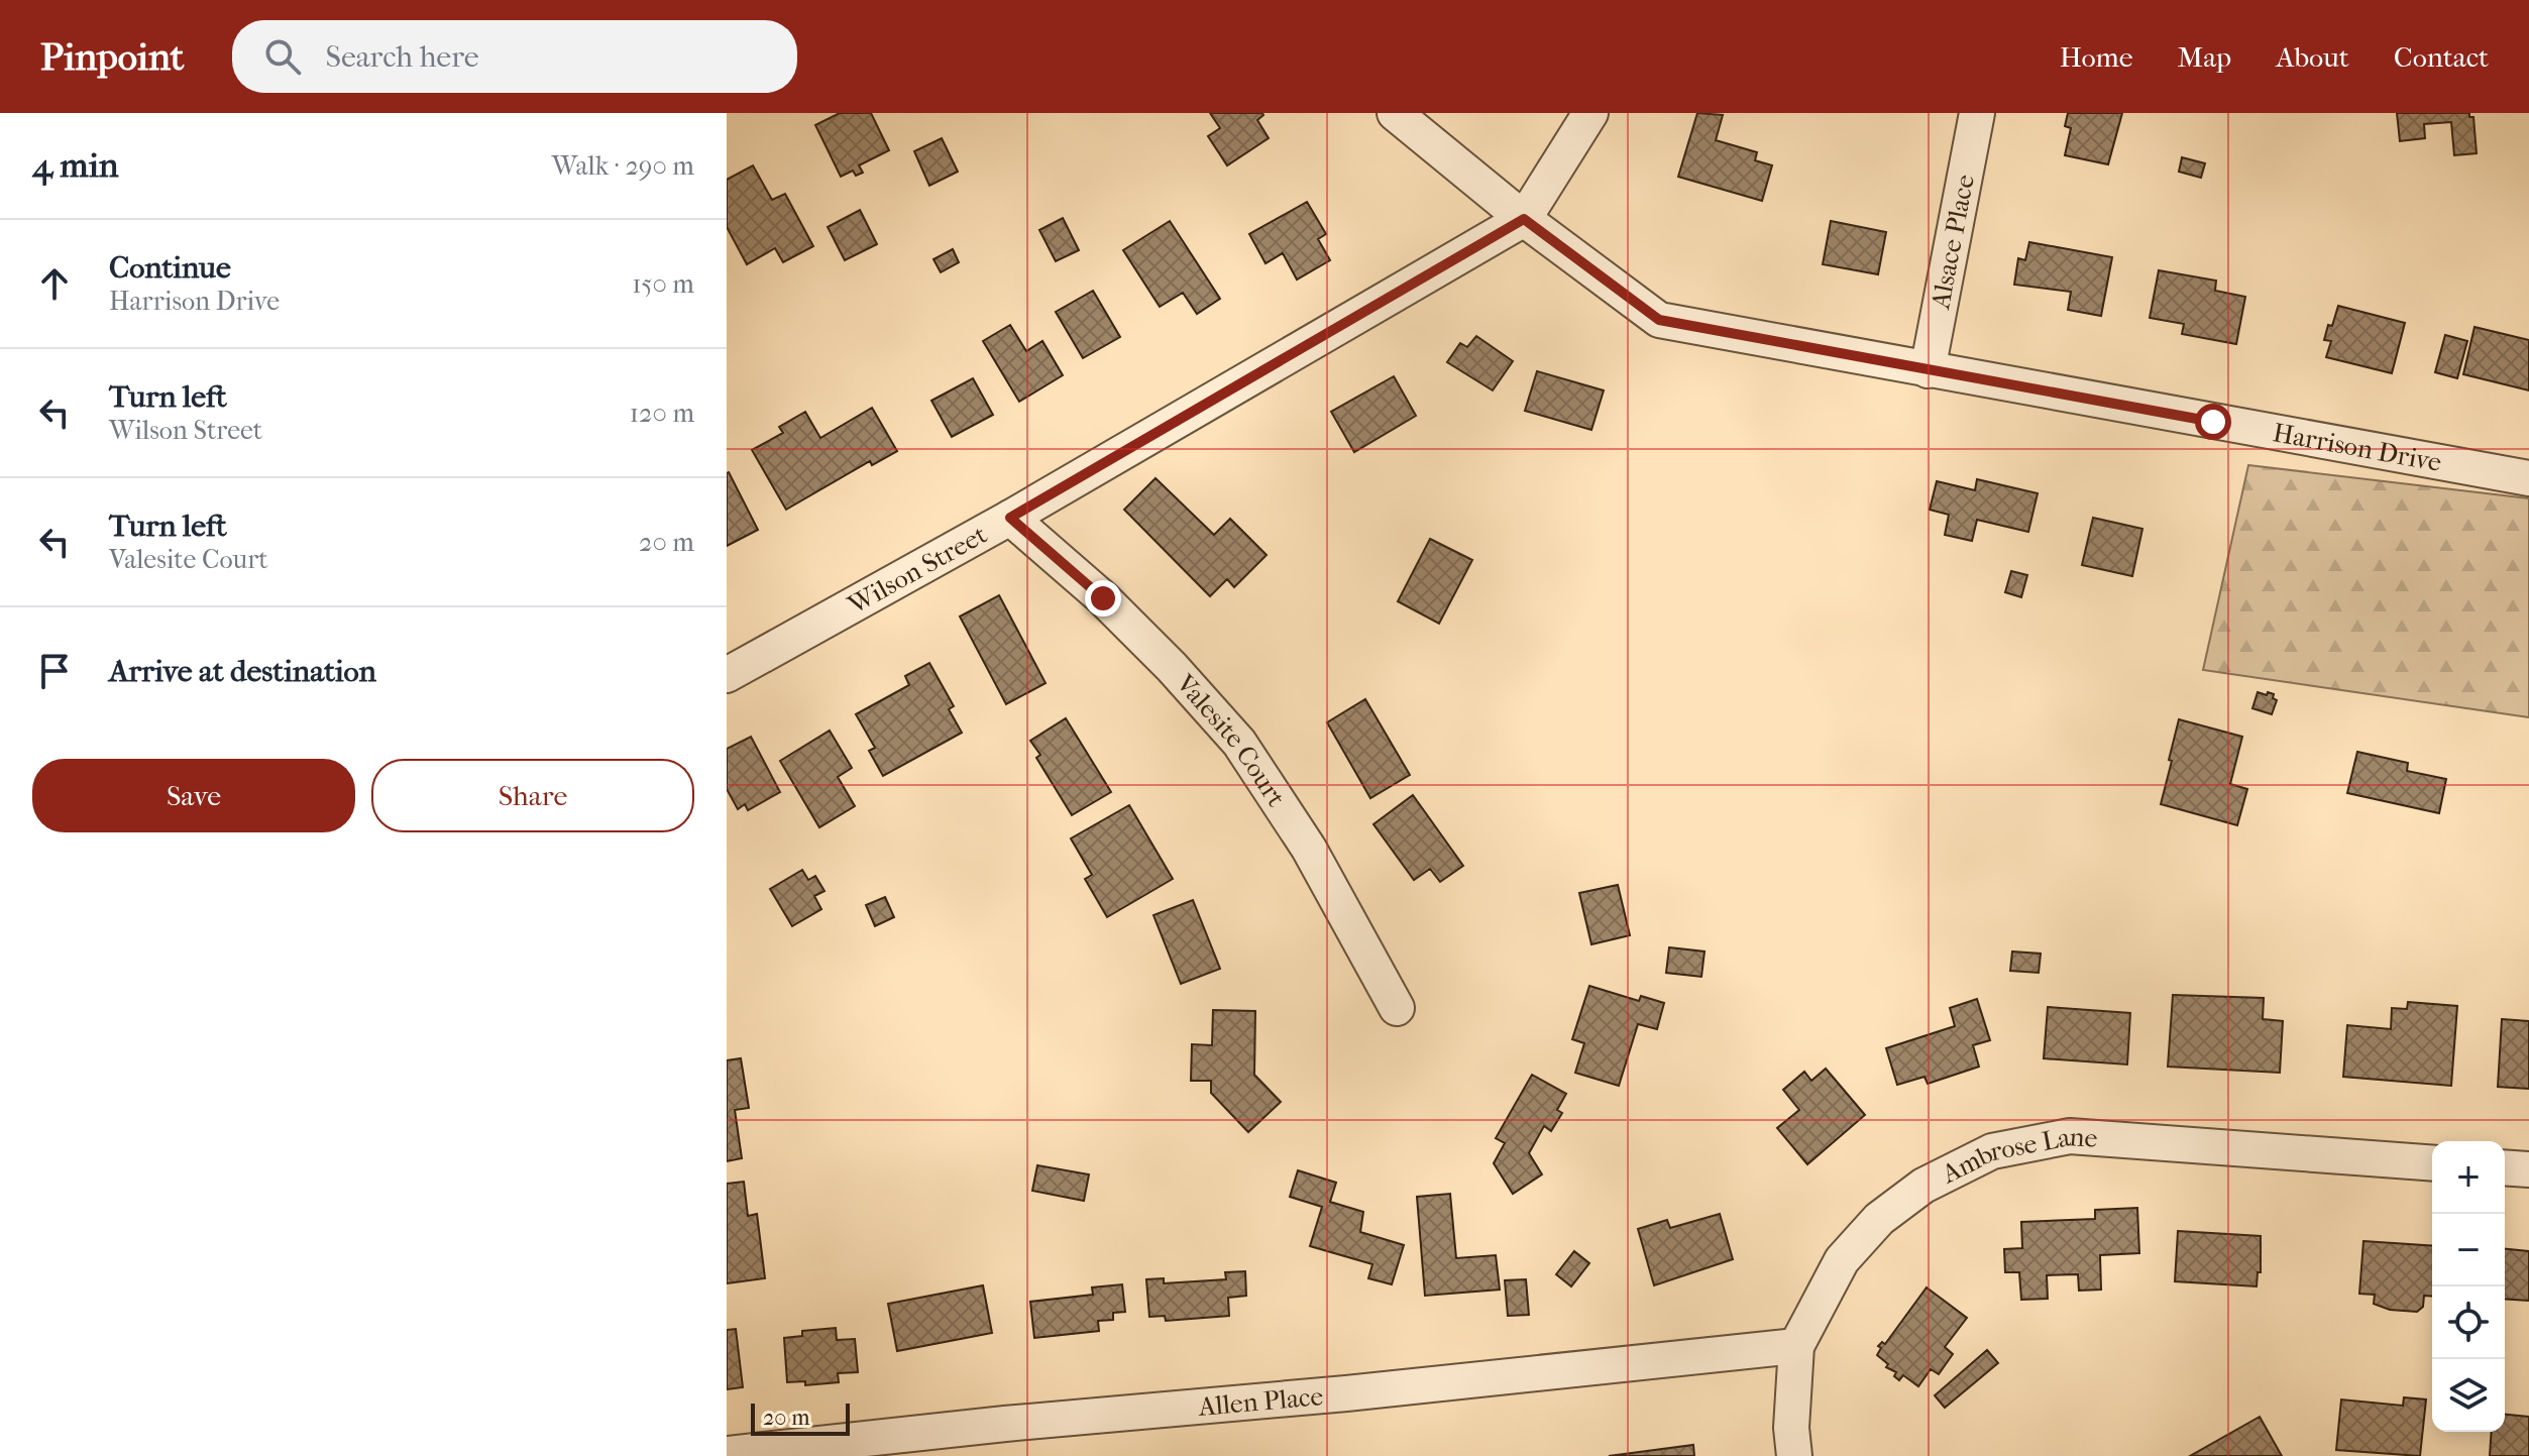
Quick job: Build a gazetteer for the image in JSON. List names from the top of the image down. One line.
{"streets":{"street":["Alsace Place","Harrison Drive","Wilson Street","Valesite Court","Ambrose Lane","Allen Place"]},"crossings":[["Alsace Place","Harrison Drive"],["Harrison Drive","Wilson Street"],["Wilson Street","Valesite Court"],["Ambrose Lane","Allen Place"]],"scale_bar":"20 m","page":{"header":"Pinpoint","search":"Search here","nav":["Home","Map","About","Contact"],"heading":["4 min","Walk · 290 m"],"list":[["Continue","Harrison Drive","150 m"],["Turn left","Wilson Street","120 m"],["Turn left","Valesite Court","20 m"],"Arrive at destination"],"buttons":["Save","Share"],"map_buttons":["+","−"],"scale":"20 m"}}
